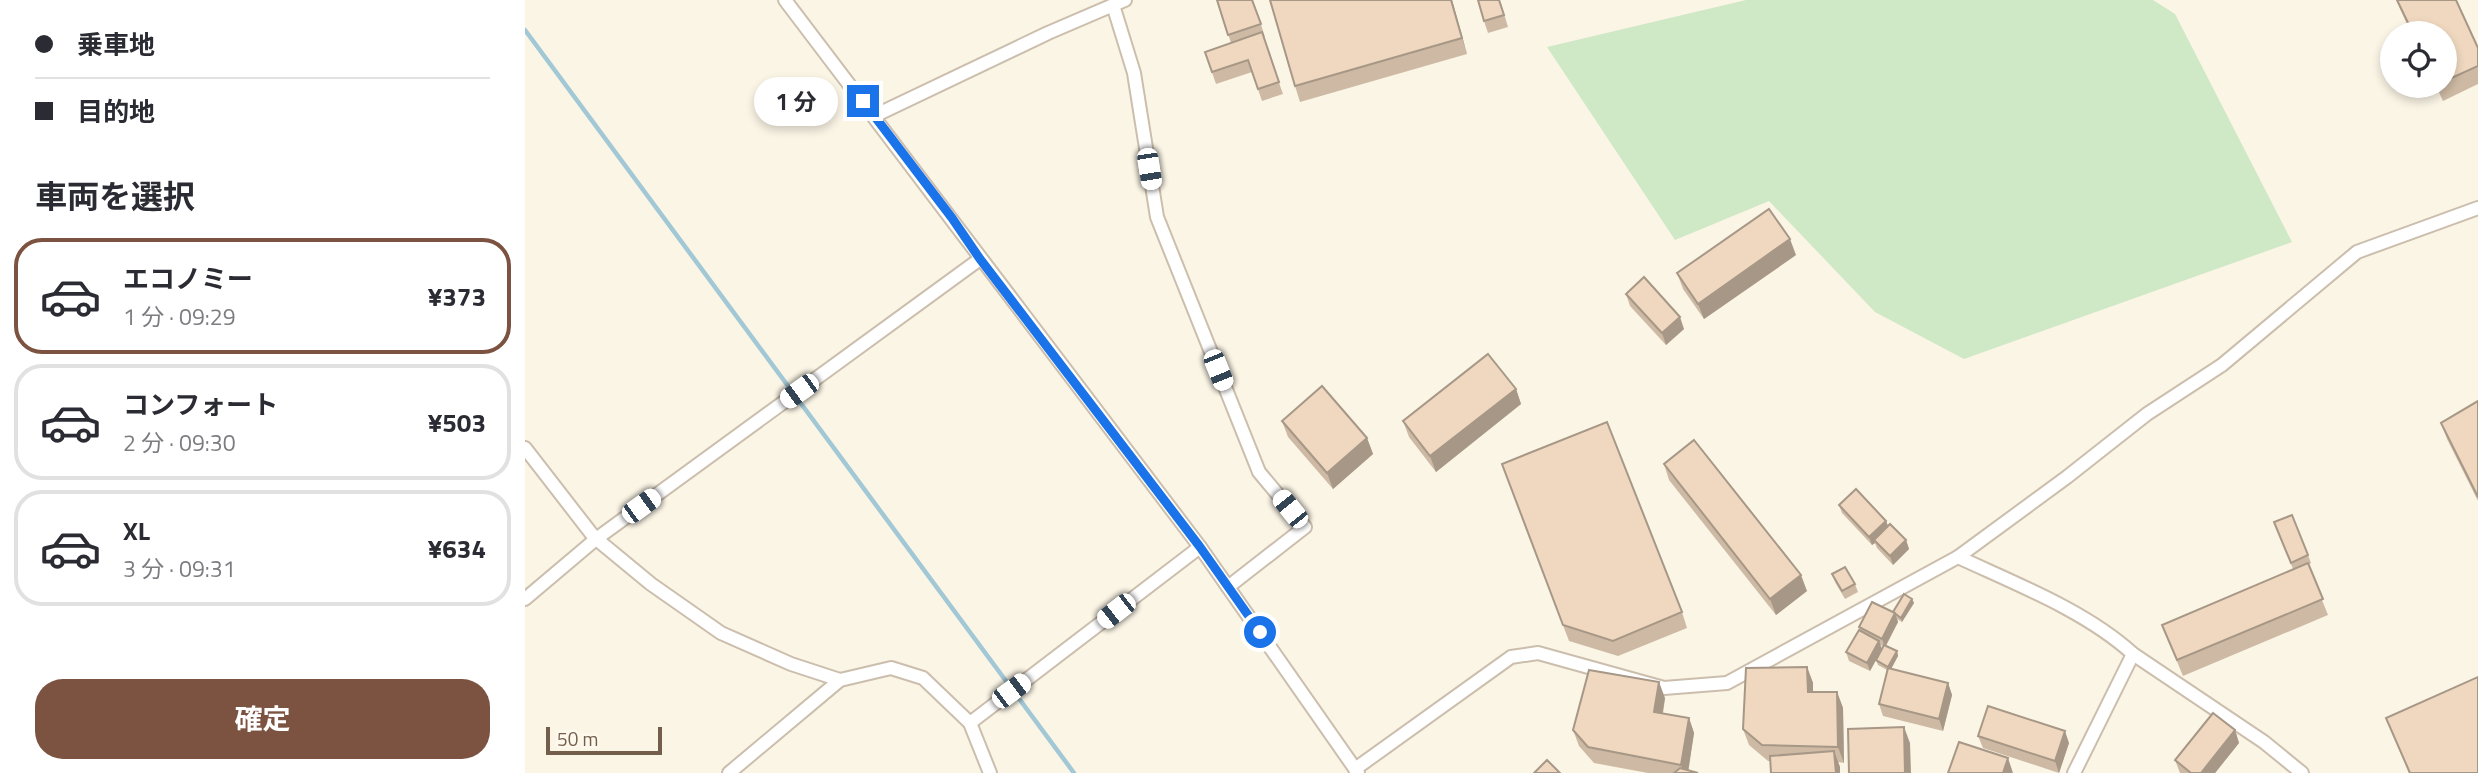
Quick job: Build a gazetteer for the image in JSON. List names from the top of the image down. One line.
{"scale_bar":"50 m","page":{"banner":["乗車地","目的地"],"bubble":"1 分","heading":"車両を選択","list":[{"name":"エコノミー","note":"1 分 · 09:29","value":"¥373"},{"name":"コンフォート","note":"2 分 · 09:30","value":"¥503"},{"name":"XL","note":"3 分 · 09:31","value":"¥634"}],"buttons":"確定","scale":"50 m"}}
